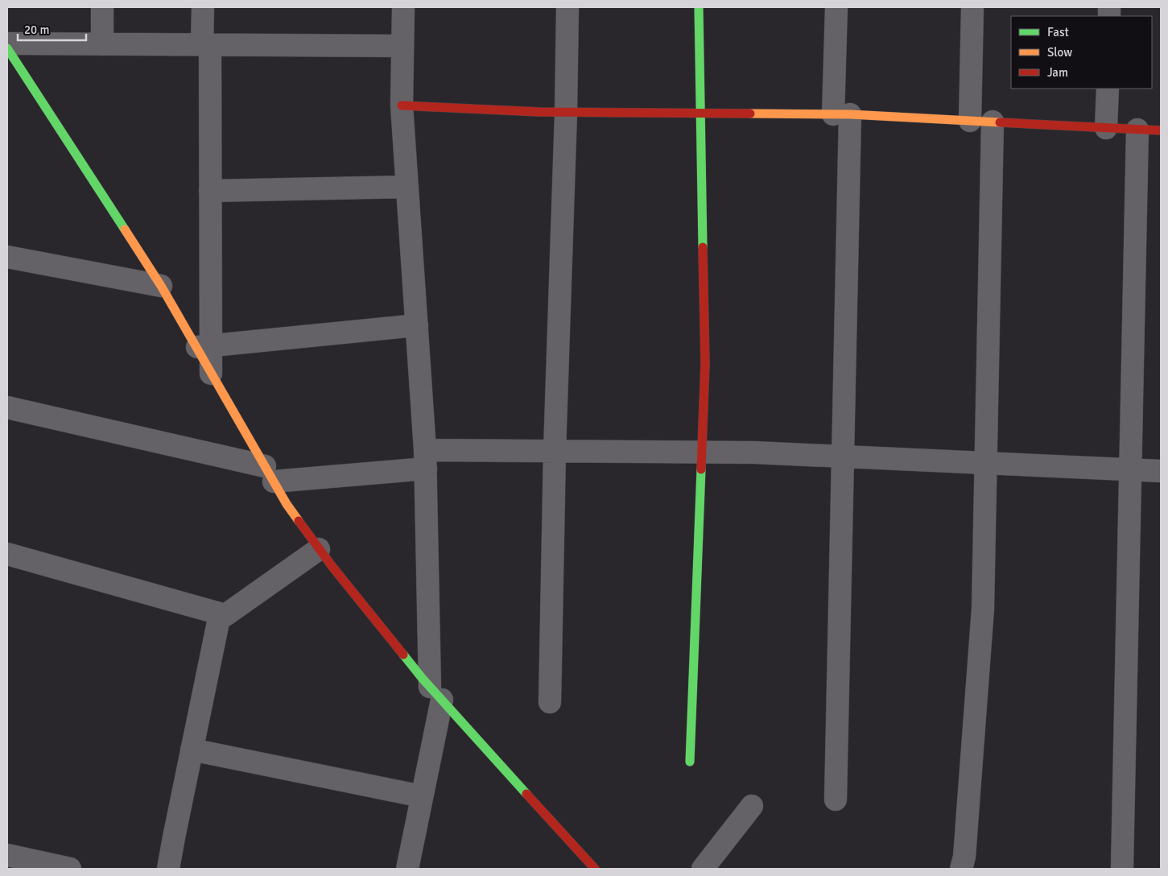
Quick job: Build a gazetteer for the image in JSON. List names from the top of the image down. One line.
{"legend":["Fast","Slow","Jam"],"scale_bar":"20 m"}
